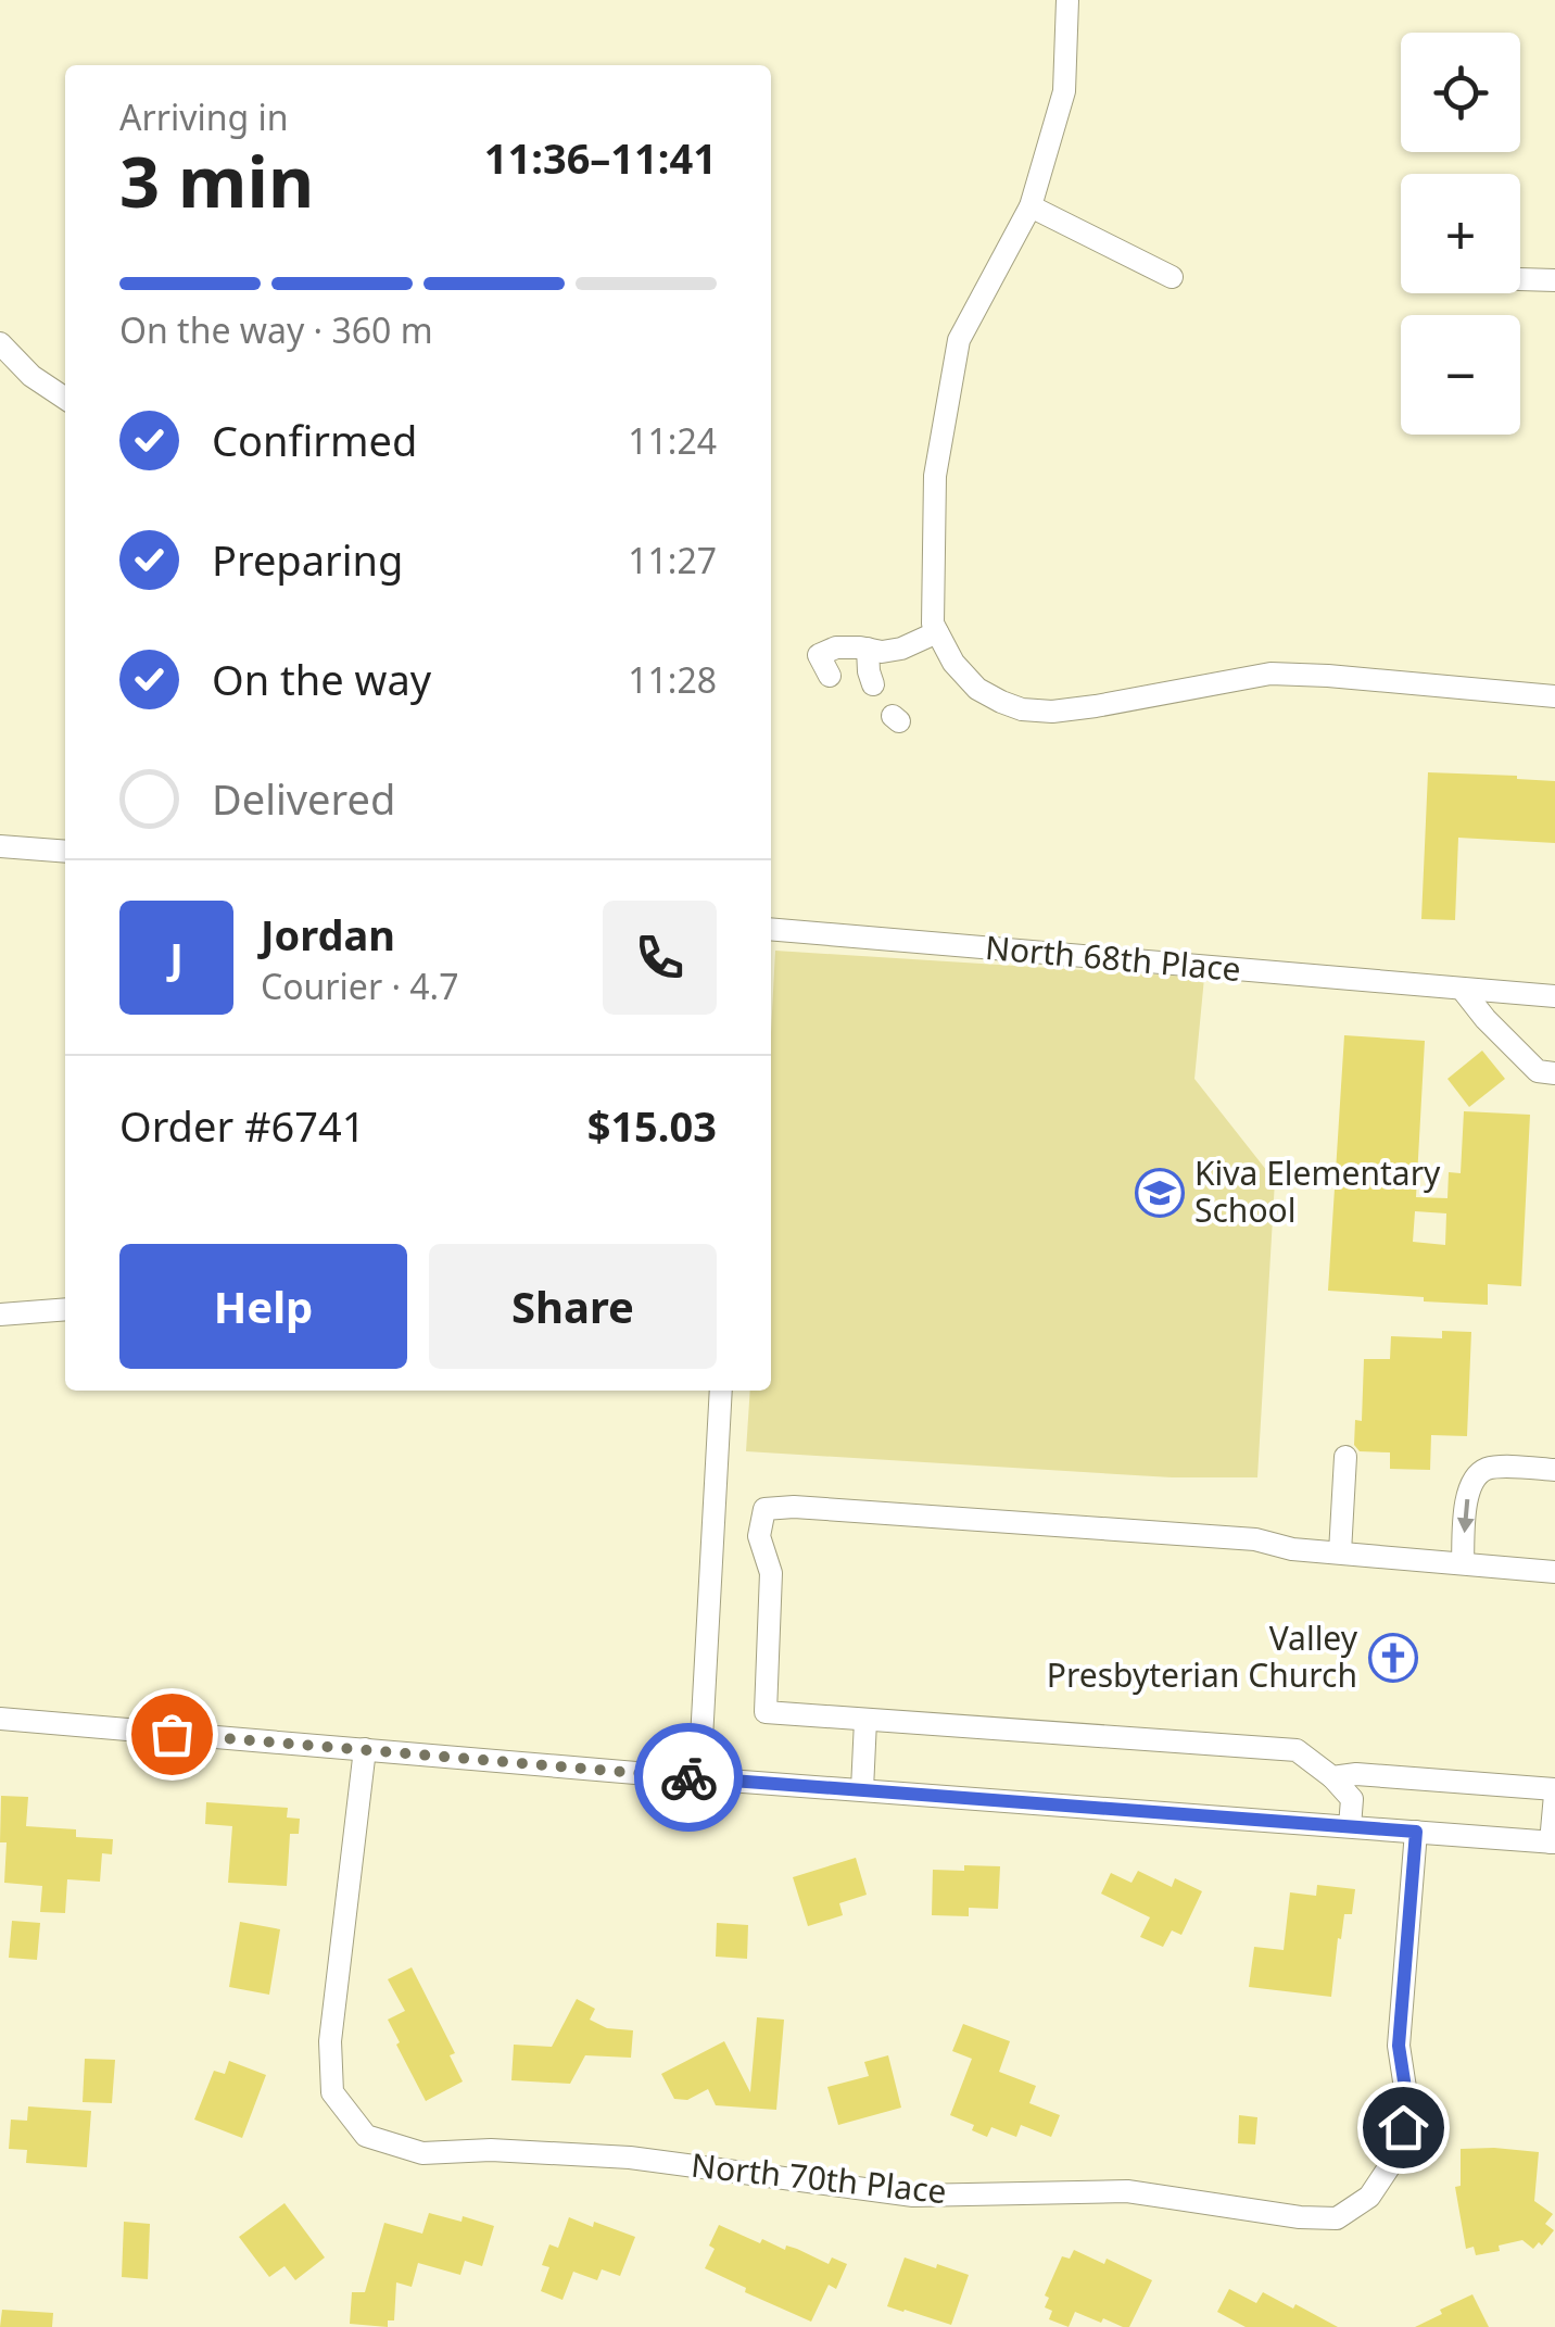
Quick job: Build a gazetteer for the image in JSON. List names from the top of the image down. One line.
{"streets":{"street":["North 68th Place","North 70th Place"]},"places":{"school or university":["Kiva Elementary School"],"church":["Valley Presbyterian Church"]},"page":{"map_buttons":["+","−"],"heading":["3 min","Arriving in","11:36–11:41"],"panel":["Jordan","Courier · 4.7","Order #6741","$15.03"],"bar":"On the way · 360 m","list":[["Confirmed","11:24"],["Preparing","11:27"],["On the way","11:28"],"Delivered"],"round":"J","buttons":["Help","Share"]}}
